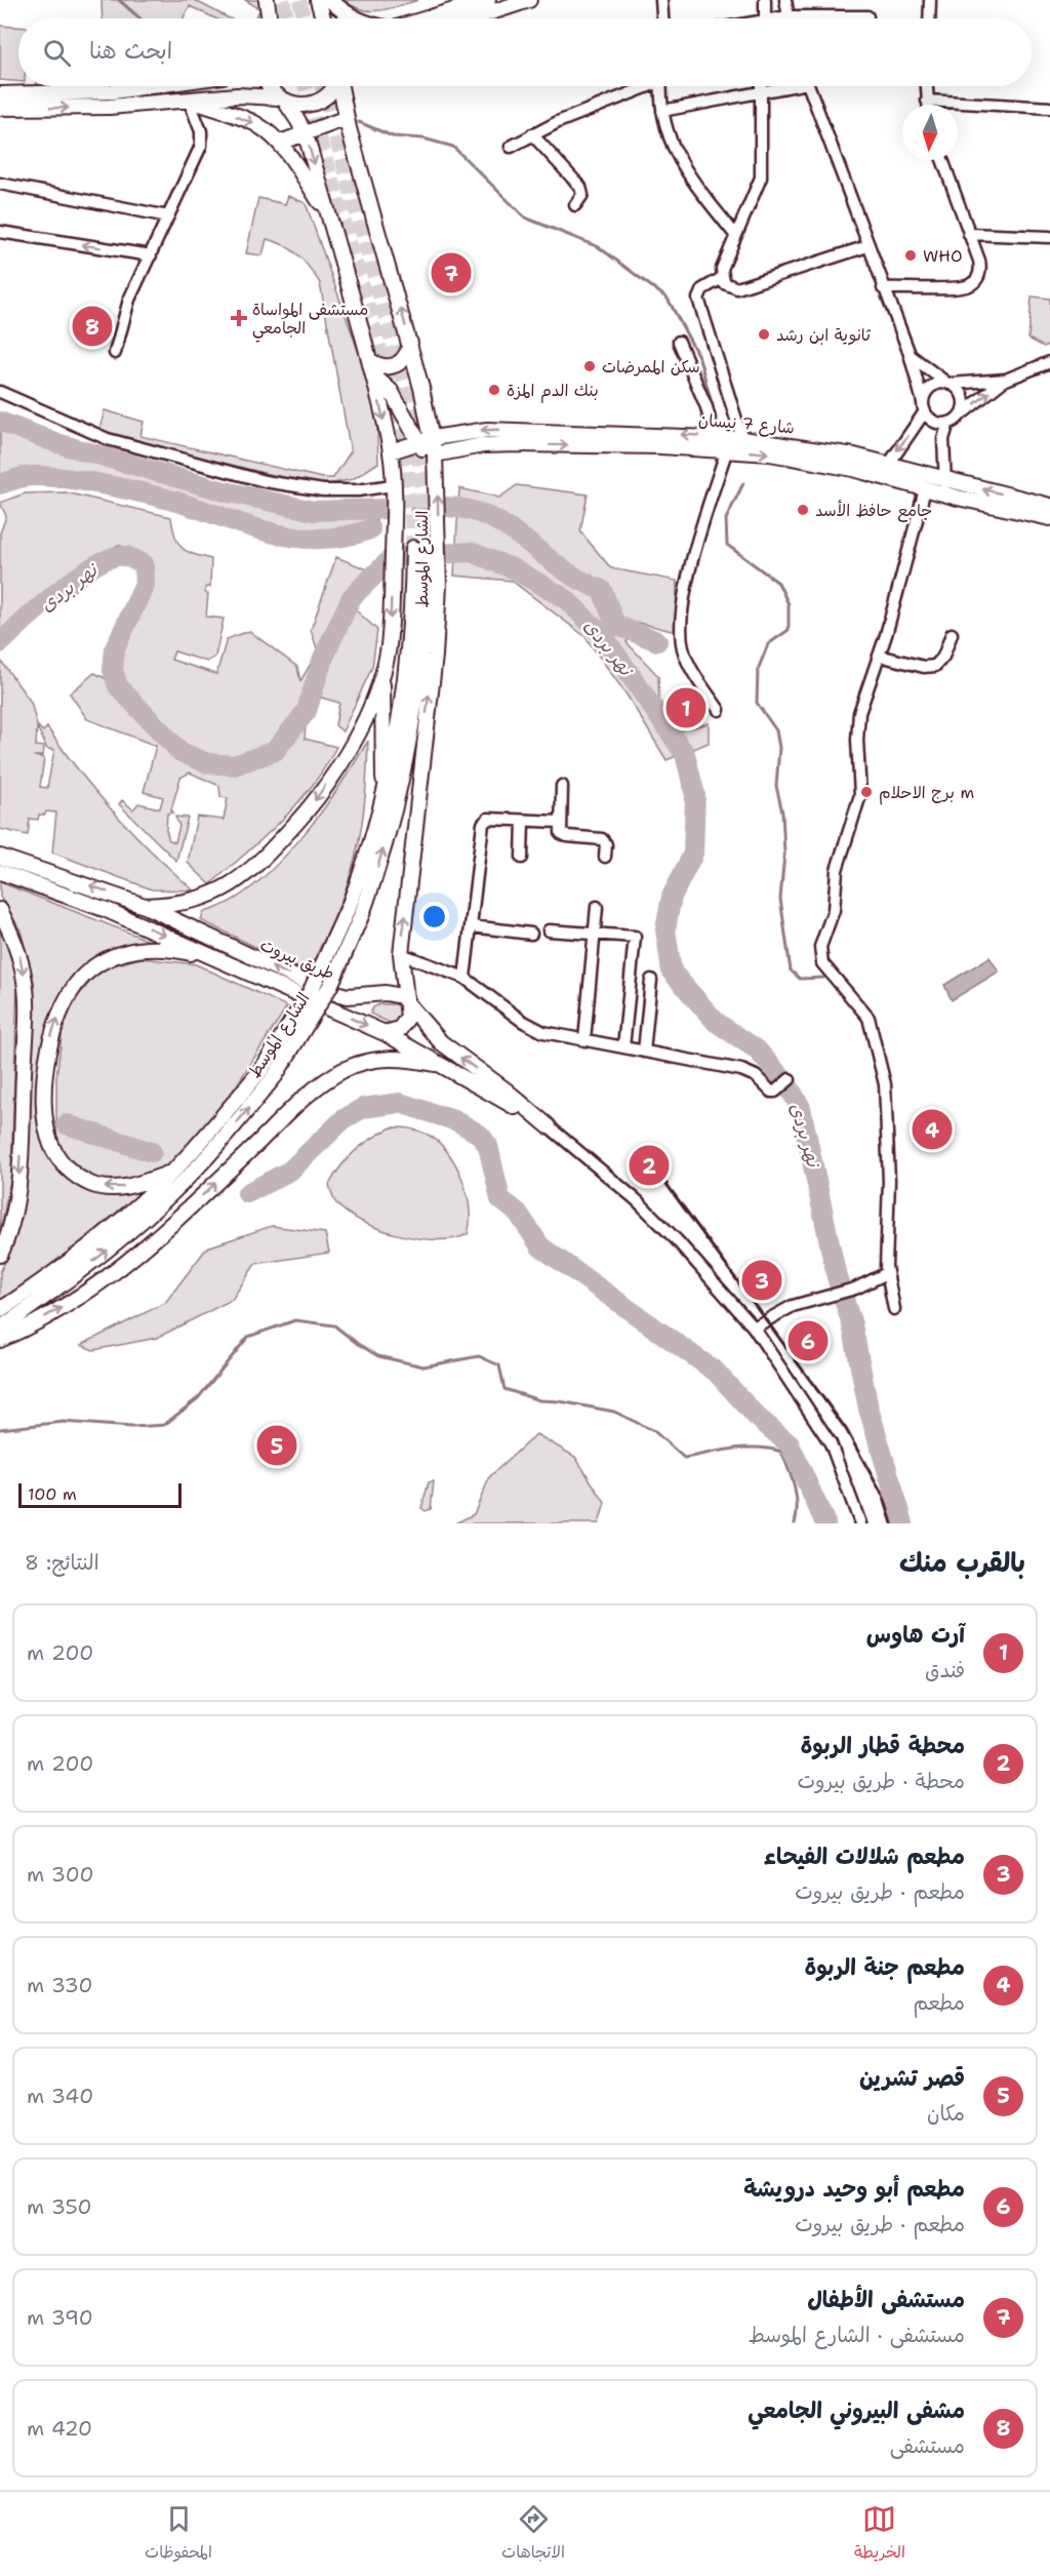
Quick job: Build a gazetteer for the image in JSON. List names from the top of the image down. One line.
{"streets":{"main road":["شارع 7 نيسان","الشارع الموسط","طريق بيروت"]},"crossings":[["شارع 7 نيسان","الشارع الموسط"],["الشارع الموسط","طريق بيروت"]],"water":["نهر بردى"],"places":{"other":["WHO","ثانوية ابن رشد","سكن الممرضات","بنك الدم المزة","جامع حافظ الأسد","برج الاحلام m"],"health":["مستشفى المواساة الجامعي"]},"scale_bar":"100 m","north":"bottom","page":{"search":"ابحث هنا","pins":["7","8","1","4","2","3","6","5"],"scale":"100 m","heading":["بالقرب منك","النتائج: 8"],"list":[{"mark":"1","name":"آرت هاوس","note":"فندق","value":"200 m"},{"mark":"2","name":"محطة قطار الربوة","note":"محطة · طريق بيروت","value":"200 m"},{"mark":"3","name":"مطعم شلالات الفيحاء","note":"مطعم · طريق بيروت","value":"300 m"},{"mark":"4","name":"مطعم جنة الربوة","note":"مطعم","value":"330 m"},{"mark":"5","name":"قصر تشرين","note":"مكان","value":"340 m"},{"mark":"6","name":"مطعم أبو وحيد درويشة","note":"مطعم · طريق بيروت","value":"350 m"},{"mark":"7","name":"مستشفى الأطفال","note":"مستشفى · الشارع الموسط","value":"390 m"},{"mark":"8","name":"مشفى البيروني الجامعي","note":"مستشفى","value":"420 m"}],"nav":["الخريطة","الاتجاهات","المحفوظات"]}}
